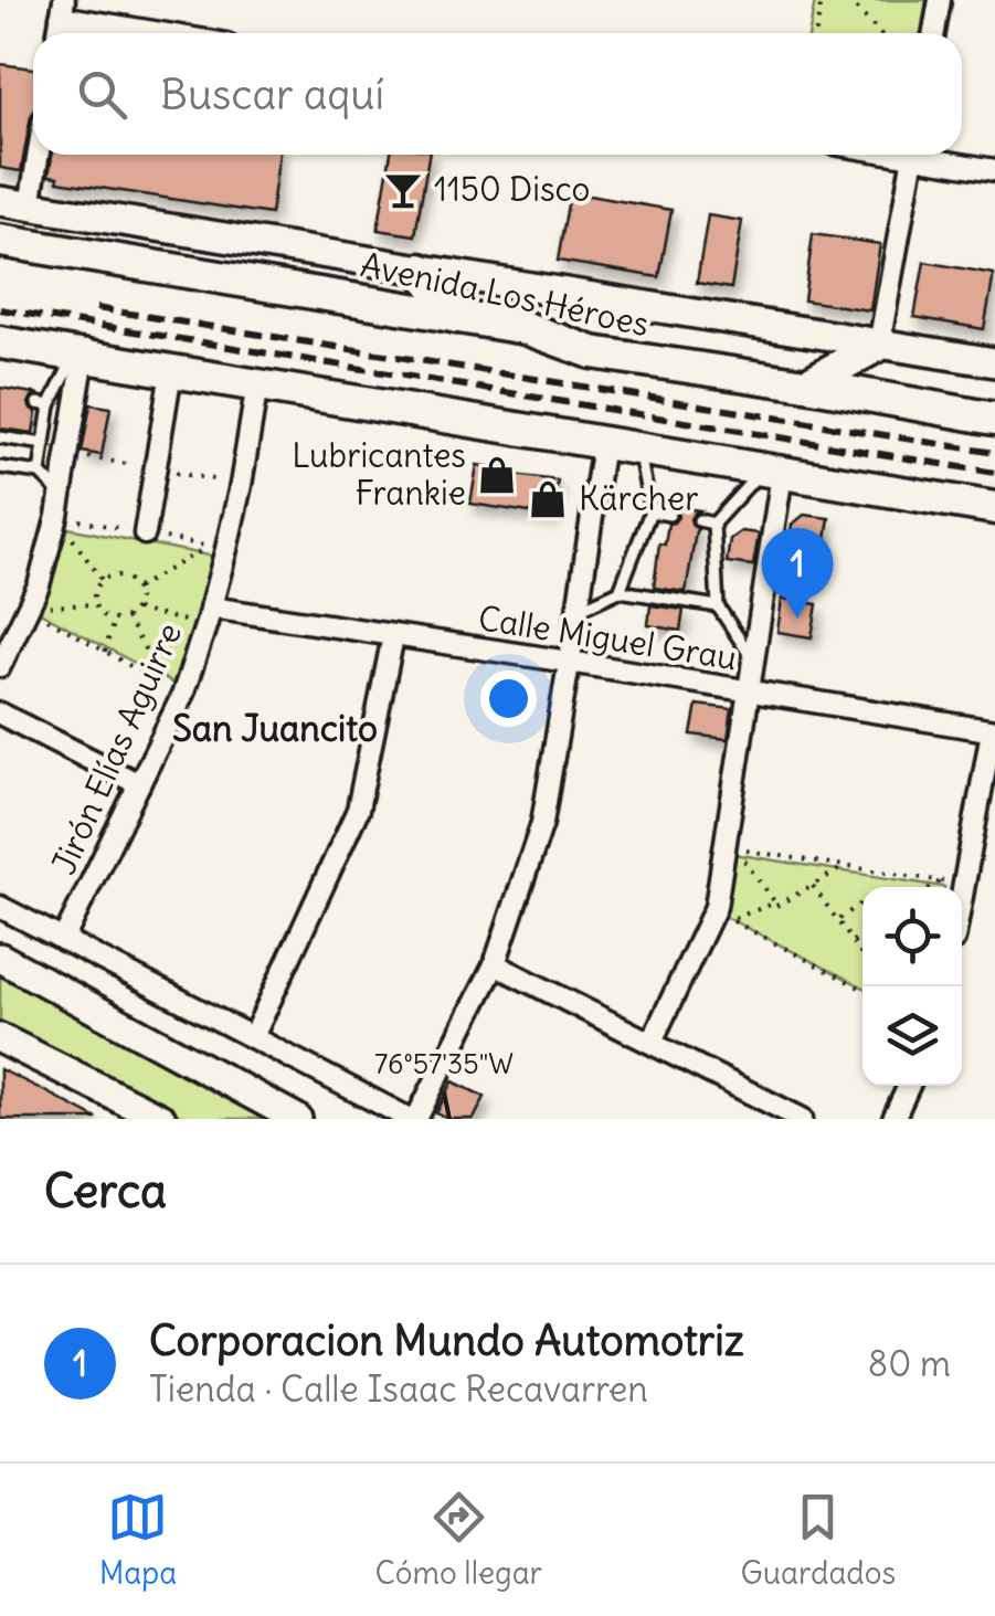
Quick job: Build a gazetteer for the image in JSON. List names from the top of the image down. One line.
{"streets":{"main road":["Avenida Los Héroes"],"street":["Calle Miguel Grau","Jirón Elías Aguirre"]},"crossings":[["Calle Miguel Grau","Jirón Elías Aguirre"]],"districts":["San Juancito"],"places":{"bar":["1150 Disco"],"shop":["Lubricantes Frankie","Kärcher"]},"page":{"search":"Buscar aquí","pins":"1","heading":"Cerca","list":[{"mark":"1","name":"Corporacion Mundo Automotriz","note":"Tienda · Calle Isaac Recavarren","value":"80 m"}],"nav":["Mapa","Cómo llegar","Guardados"]},"coordinates":["76°57'35\"W"]}
